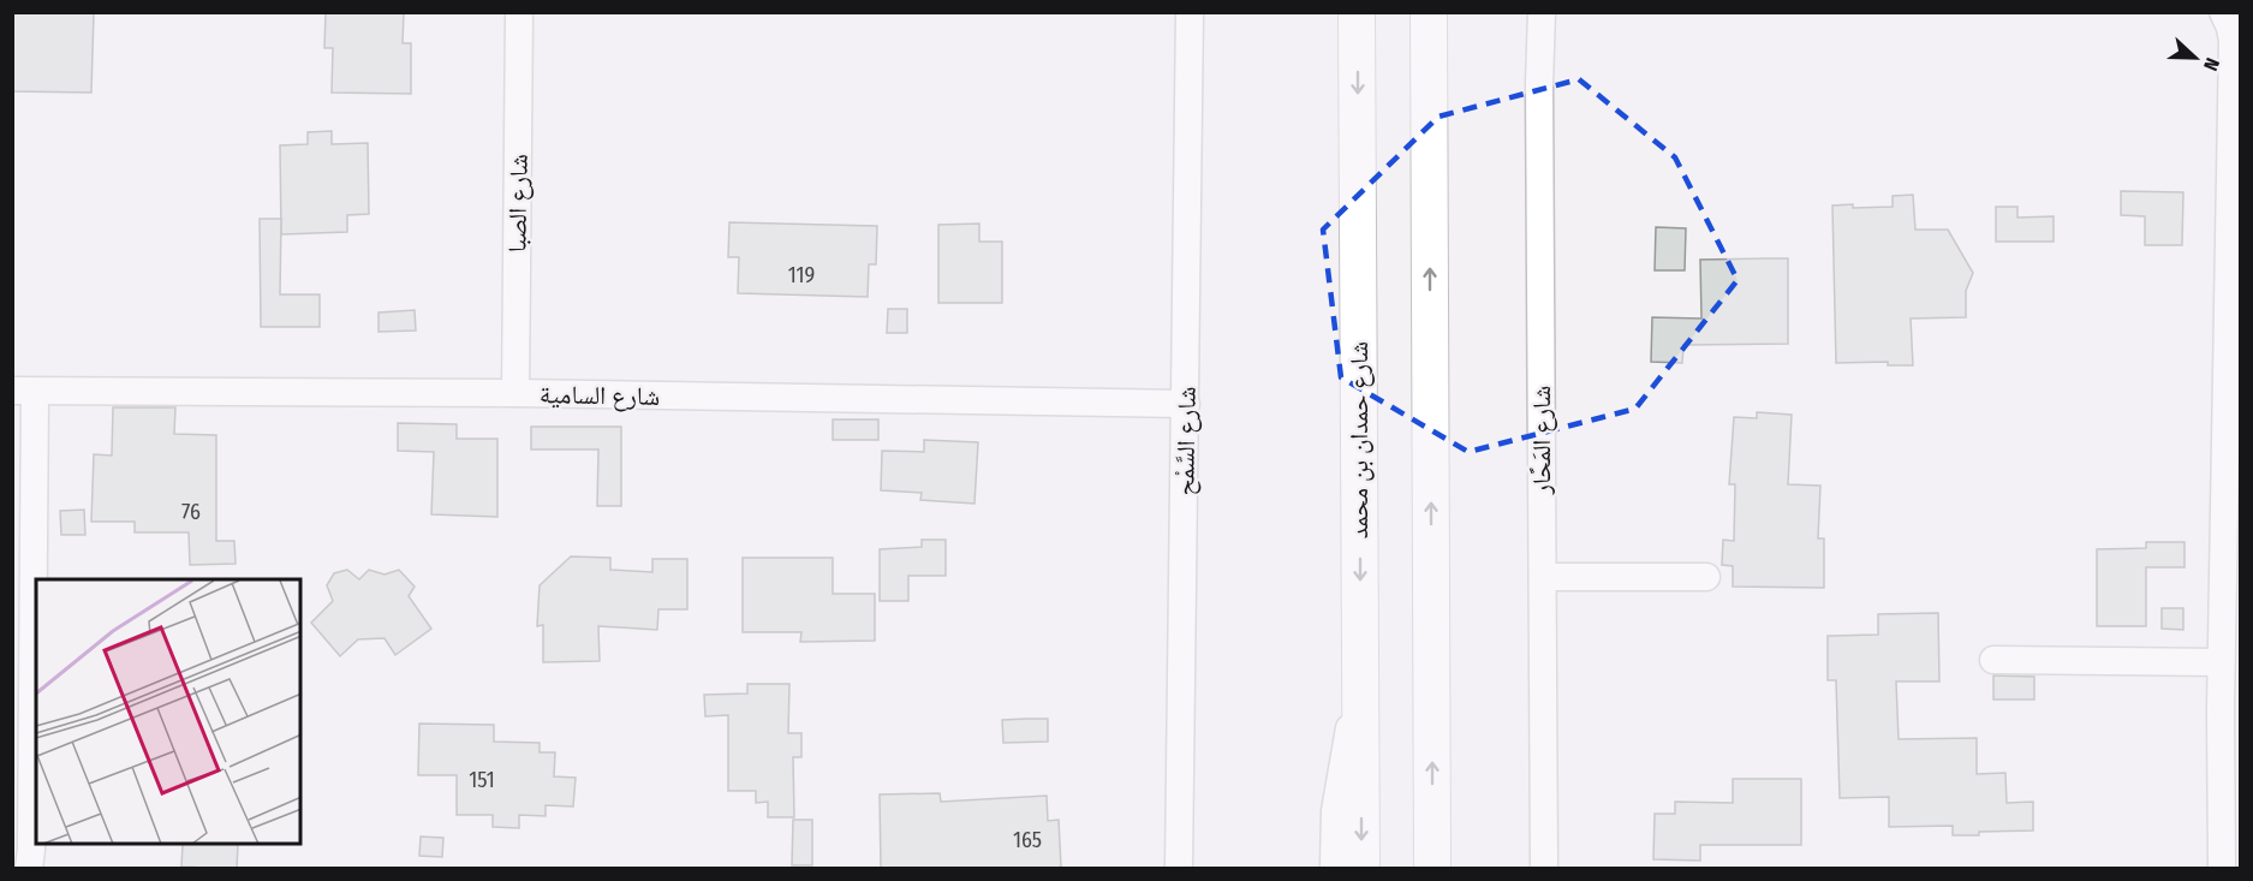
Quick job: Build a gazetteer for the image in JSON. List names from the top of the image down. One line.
{"streets":{"main road":["شارع حمدان بن محمد"],"street":["شارع الصبا","شارع السامية","شارع المَحَّار","شارع السَّمْح"]},"crossings":[["شارع الصبا","شارع السامية"],["شارع السامية","شارع السَّمْح"]],"house_numbers":["119","76","151","165"],"north":"right"}
